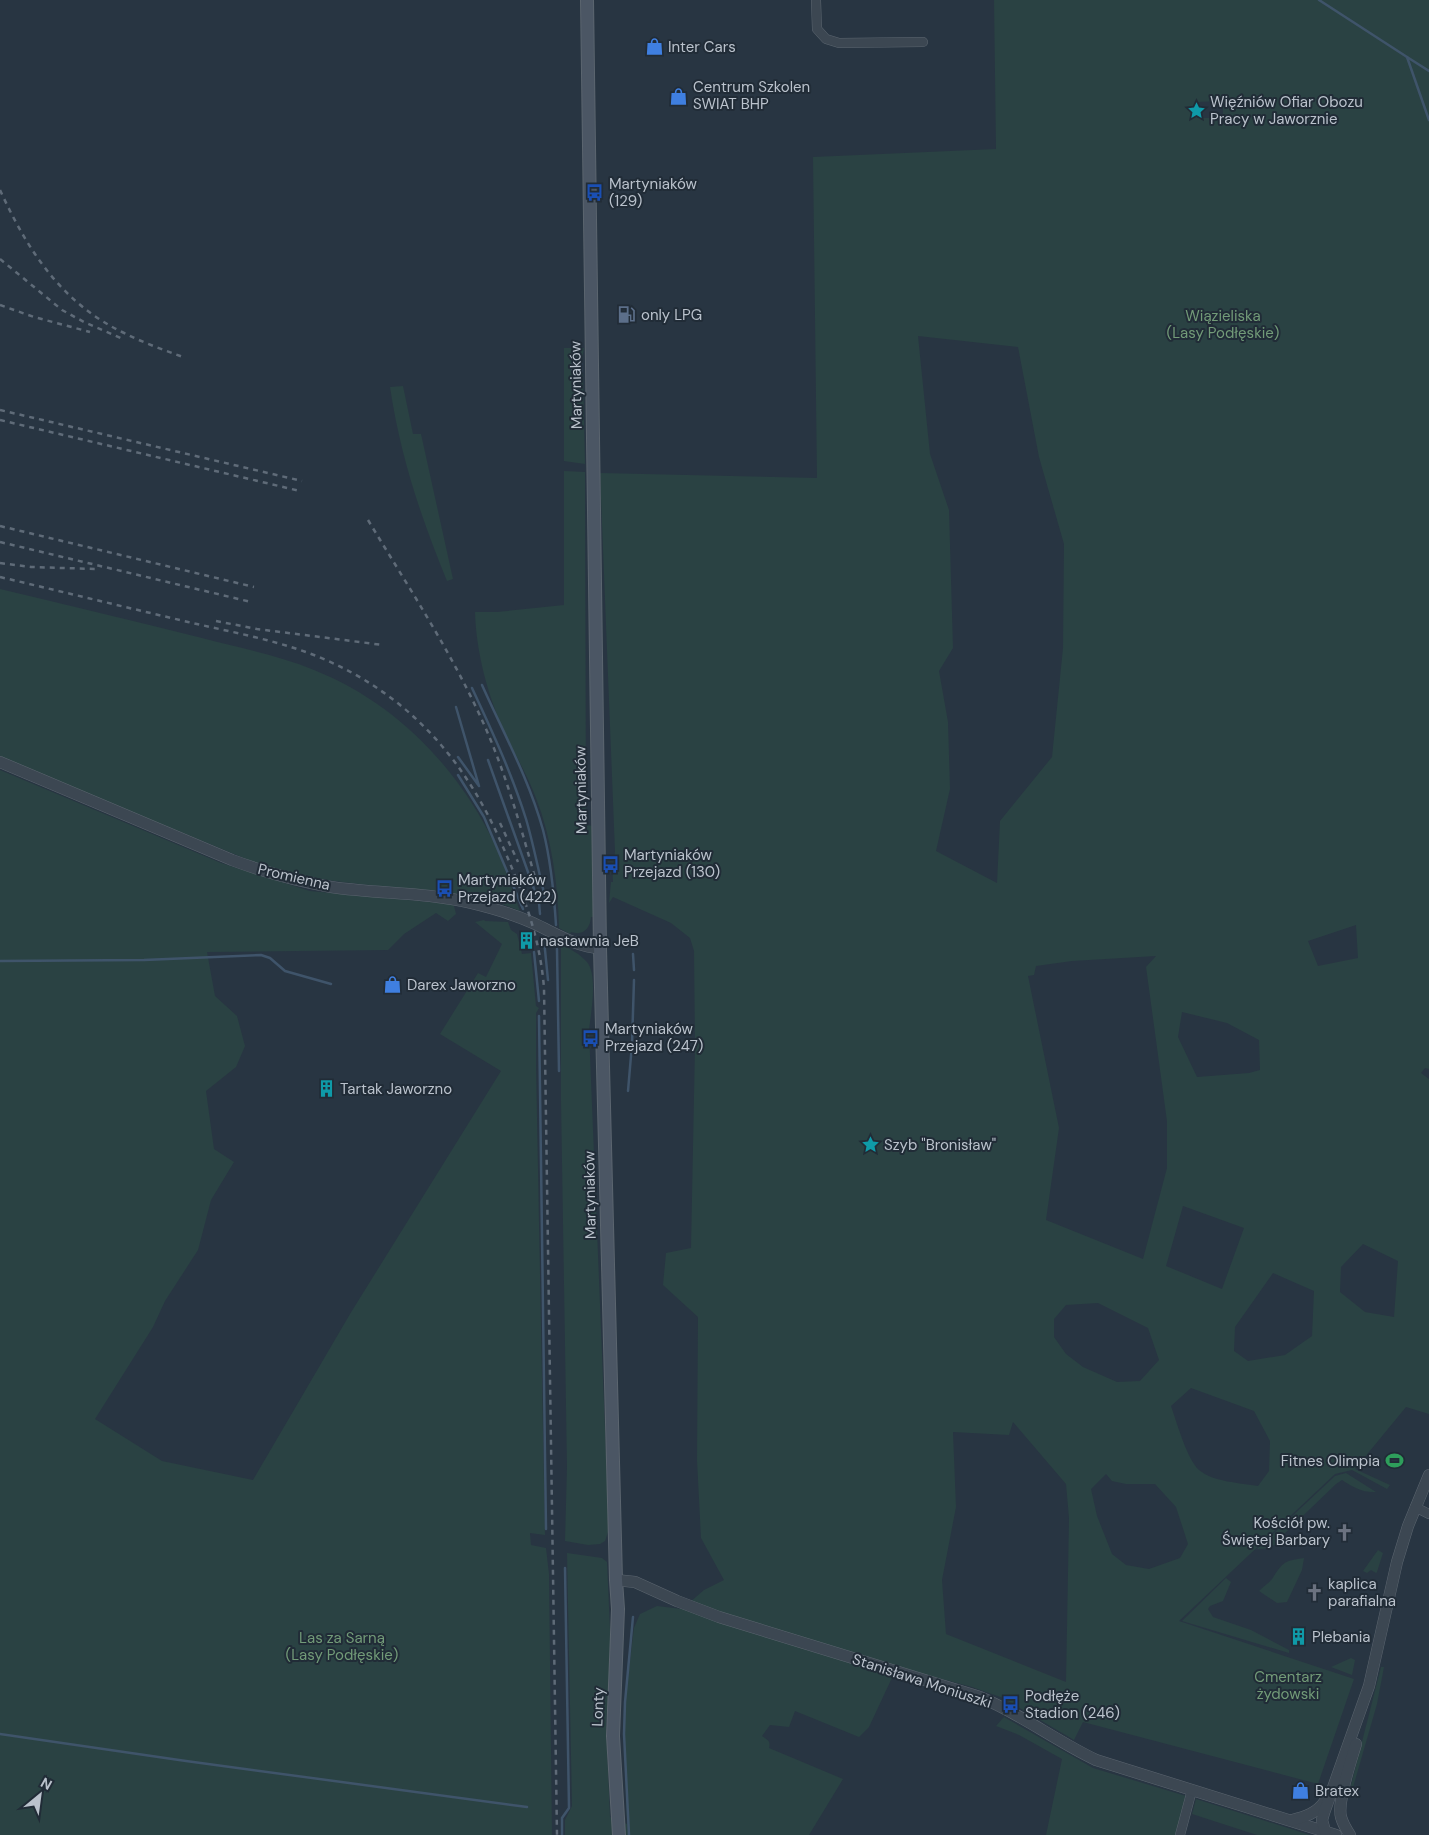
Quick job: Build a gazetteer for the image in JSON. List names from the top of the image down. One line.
{"streets":{"main road":["Martyniaków","Lonty"],"street":["Promienna","Stanisława Moniuszki"]},"crossings":[["Martyniaków","Promienna"],["Martyniaków","Stanisława Moniuszki"],["Martyniaków","Lonty"],["Stanisława Moniuszki","Lonty"]],"parks":["Wiązieliska (Lasy Podłęskie)","Las za Sarną (Lasy Podłęskie)","Cmentarz żydowski"],"places":{"shop":["Inter Cars","Centrum Szkolen SWIAT BHP","Darex Jaworzno","Bratex"],"place":["Więźniów Ofiar Obozu Pracy w Jaworznie","Szyb \"Bronisław\""],"bus stop":["Martyniaków (129)","Martyniaków Przejazd (130)","Martyniaków Przejazd (422)","Martyniaków Przejazd (247)","Podłęże Stadion (246)"],"fuel station":["only LPG"],"building":["nastawnia JeB","Tartak Jaworzno","Plebania"],"sports":["Fitnes Olimpia"],"church":["Kościół pw. Świętej Barbary","kaplica parafialna"]},"north":"top right"}
